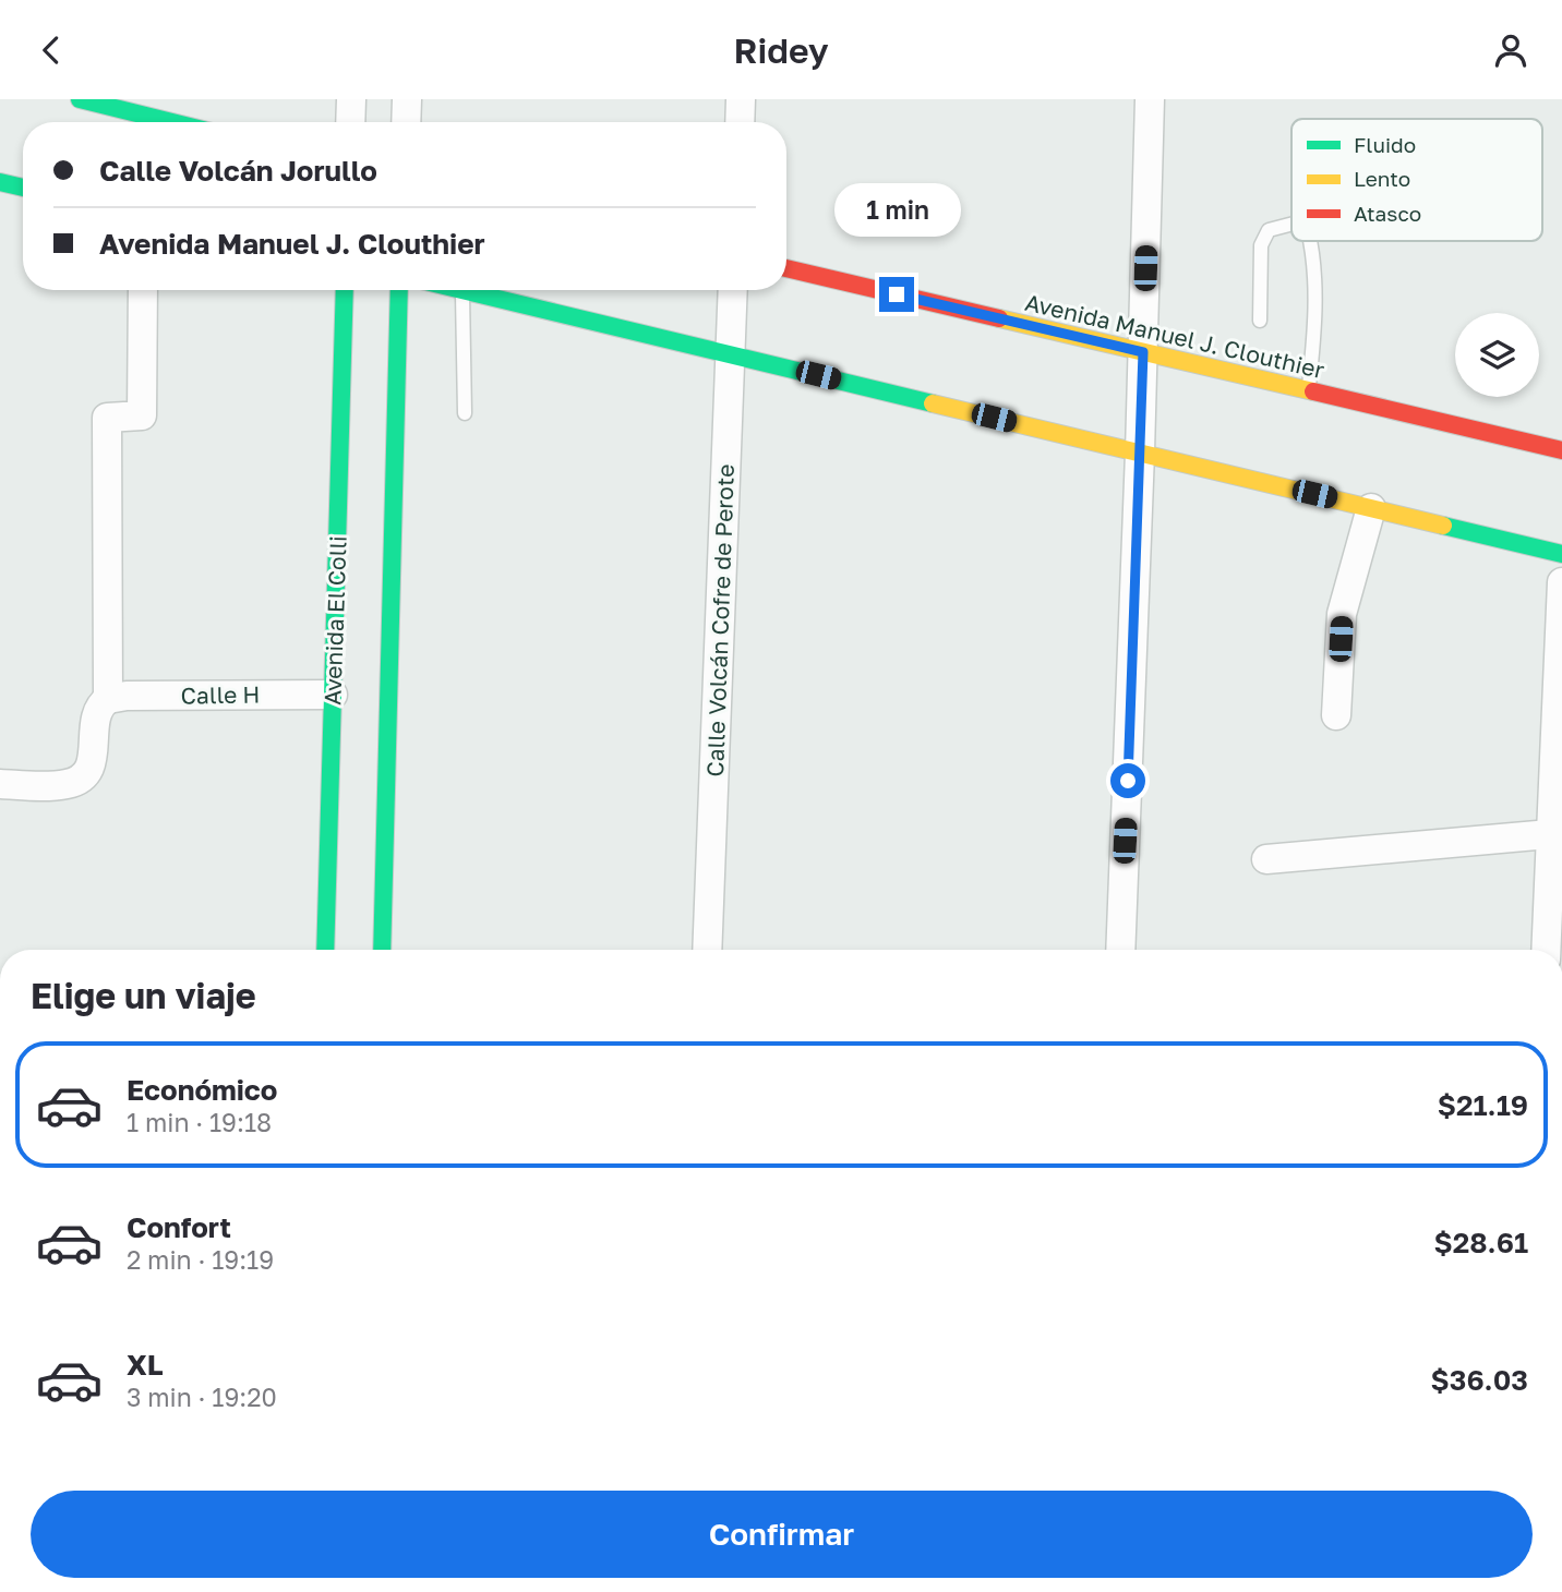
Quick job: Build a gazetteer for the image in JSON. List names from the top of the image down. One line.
{"streets":{"main road":["Avenida Manuel J. Clouthier","Avenida El Colli"],"street":["Calle Volcán Cofre de Perote","Calle H"]},"crossings":[["Avenida El Colli","Calle H"]],"legend":["Fluido","Lento","Atasco"],"page":{"header":"Ridey","banner":["Calle Volcán Jorullo","Avenida Manuel J. Clouthier"],"bubble":"1 min","heading":"Elige un viaje","list":[{"name":"Económico","note":"1 min · 19:18","value":"$21.19"},{"name":"Confort","note":"2 min · 19:19","value":"$28.61"},{"name":"XL","note":"3 min · 19:20","value":"$36.03"}],"buttons":"Confirmar"}}
